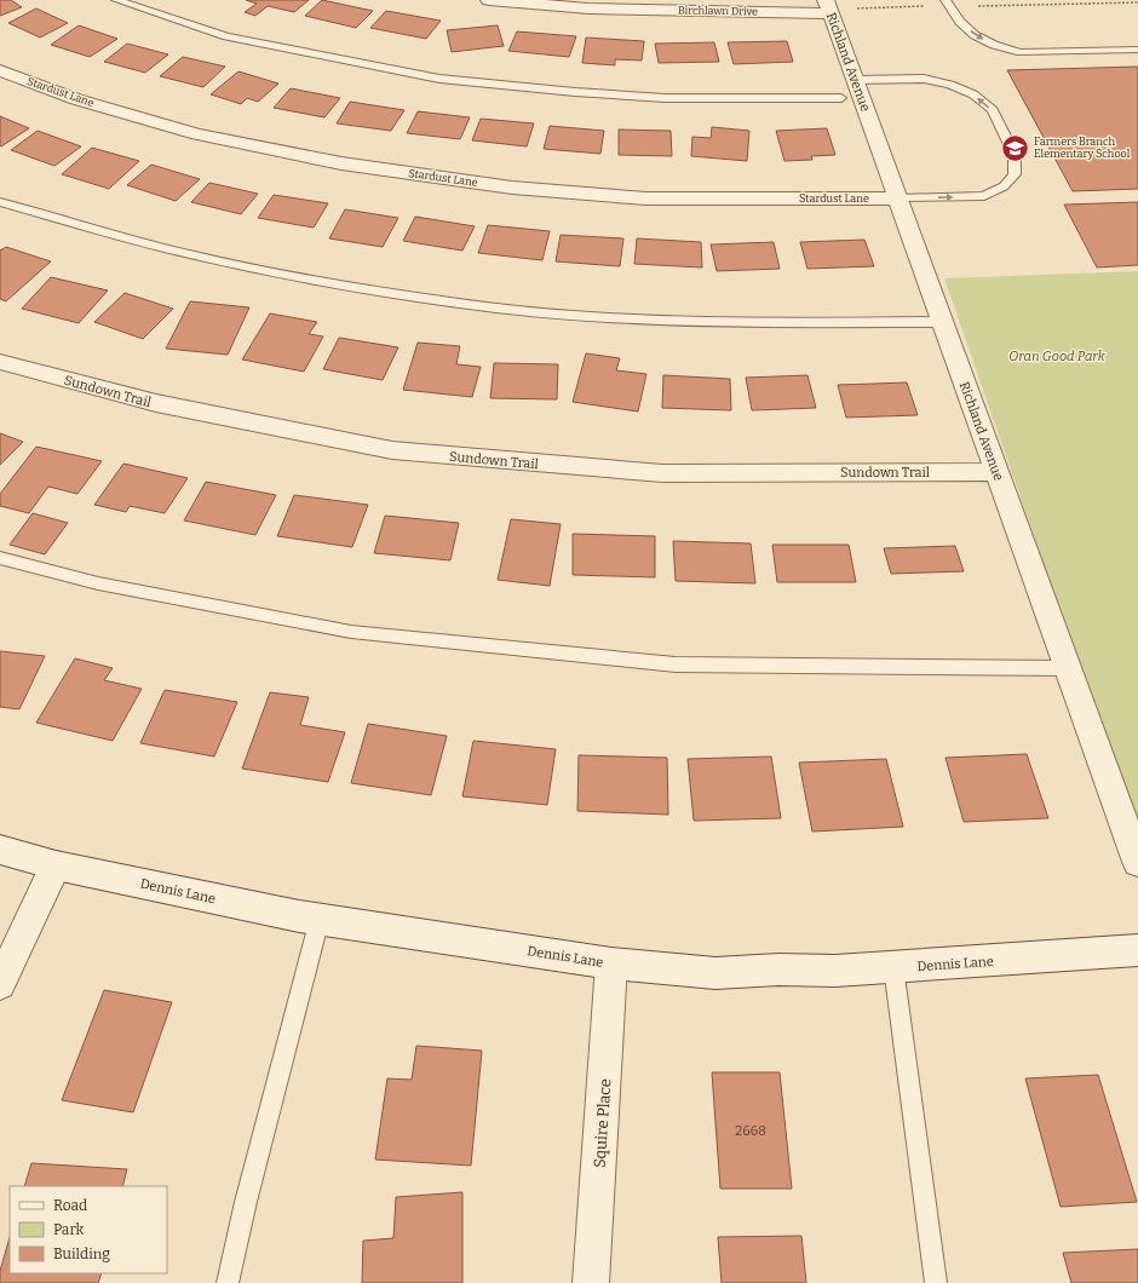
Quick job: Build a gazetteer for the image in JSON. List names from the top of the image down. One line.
{"streets":{"street":["Birchlawn Drive","Richland Avenue","Stardust Lane","Sundown Trail","Dennis Lane","Squire Place"]},"crossings":[["Birchlawn Drive","Richland Avenue"],["Richland Avenue","Stardust Lane"],["Richland Avenue","Sundown Trail"],["Dennis Lane","Squire Place"]],"parks":["Oran Good Park"],"places":{"school or university":["Farmers Branch Elementary School"]},"house_numbers":["2668"],"legend":["Road","Park","Building"]}
